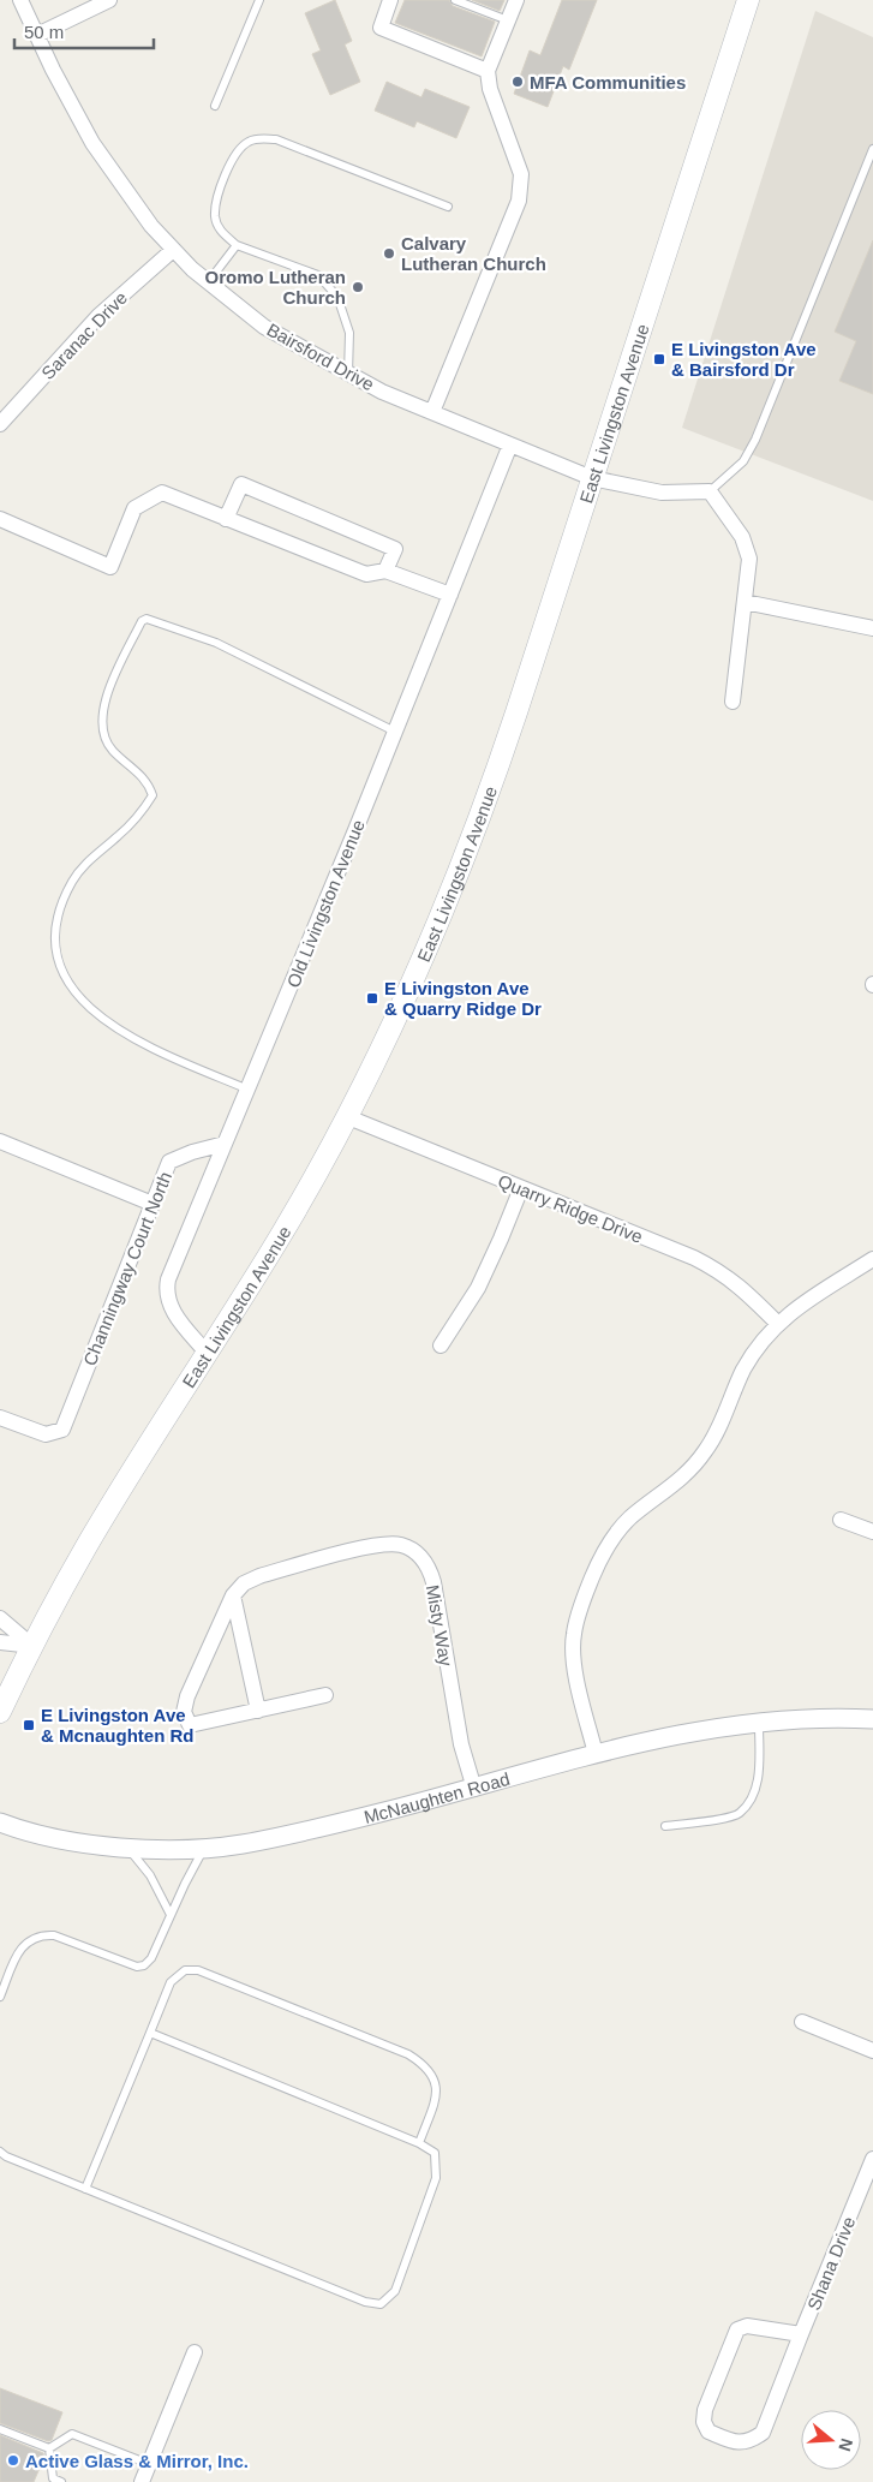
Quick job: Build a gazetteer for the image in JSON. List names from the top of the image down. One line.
{"streets":{"main road":["East Livingston Avenue"],"street":["Saranac Drive","Bairsford Drive","Old Livingston Avenue","Quarry Ridge Drive","Channingway Court North","Misty Way","McNaughten Road","Shana Drive"]},"crossings":[["Saranac Drive","Bairsford Drive"],["Bairsford Drive","East Livingston Avenue"],["Bairsford Drive","Old Livingston Avenue"],["East Livingston Avenue","Old Livingston Avenue"],["East Livingston Avenue","Quarry Ridge Drive"],["Old Livingston Avenue","Channingway Court North"],["Misty Way","McNaughten Road"]],"places":{"other":["MFA Communities","Calvary Lutheran Church","Oromo Lutheran Church","Active Glass & Mirror, Inc."],"transit":["E Livingston Ave & Bairsford Dr","E Livingston Ave & Quarry Ridge Dr","E Livingston Ave & Mcnaughten Rd"]},"scale_bar":"50 m","north":"right"}
